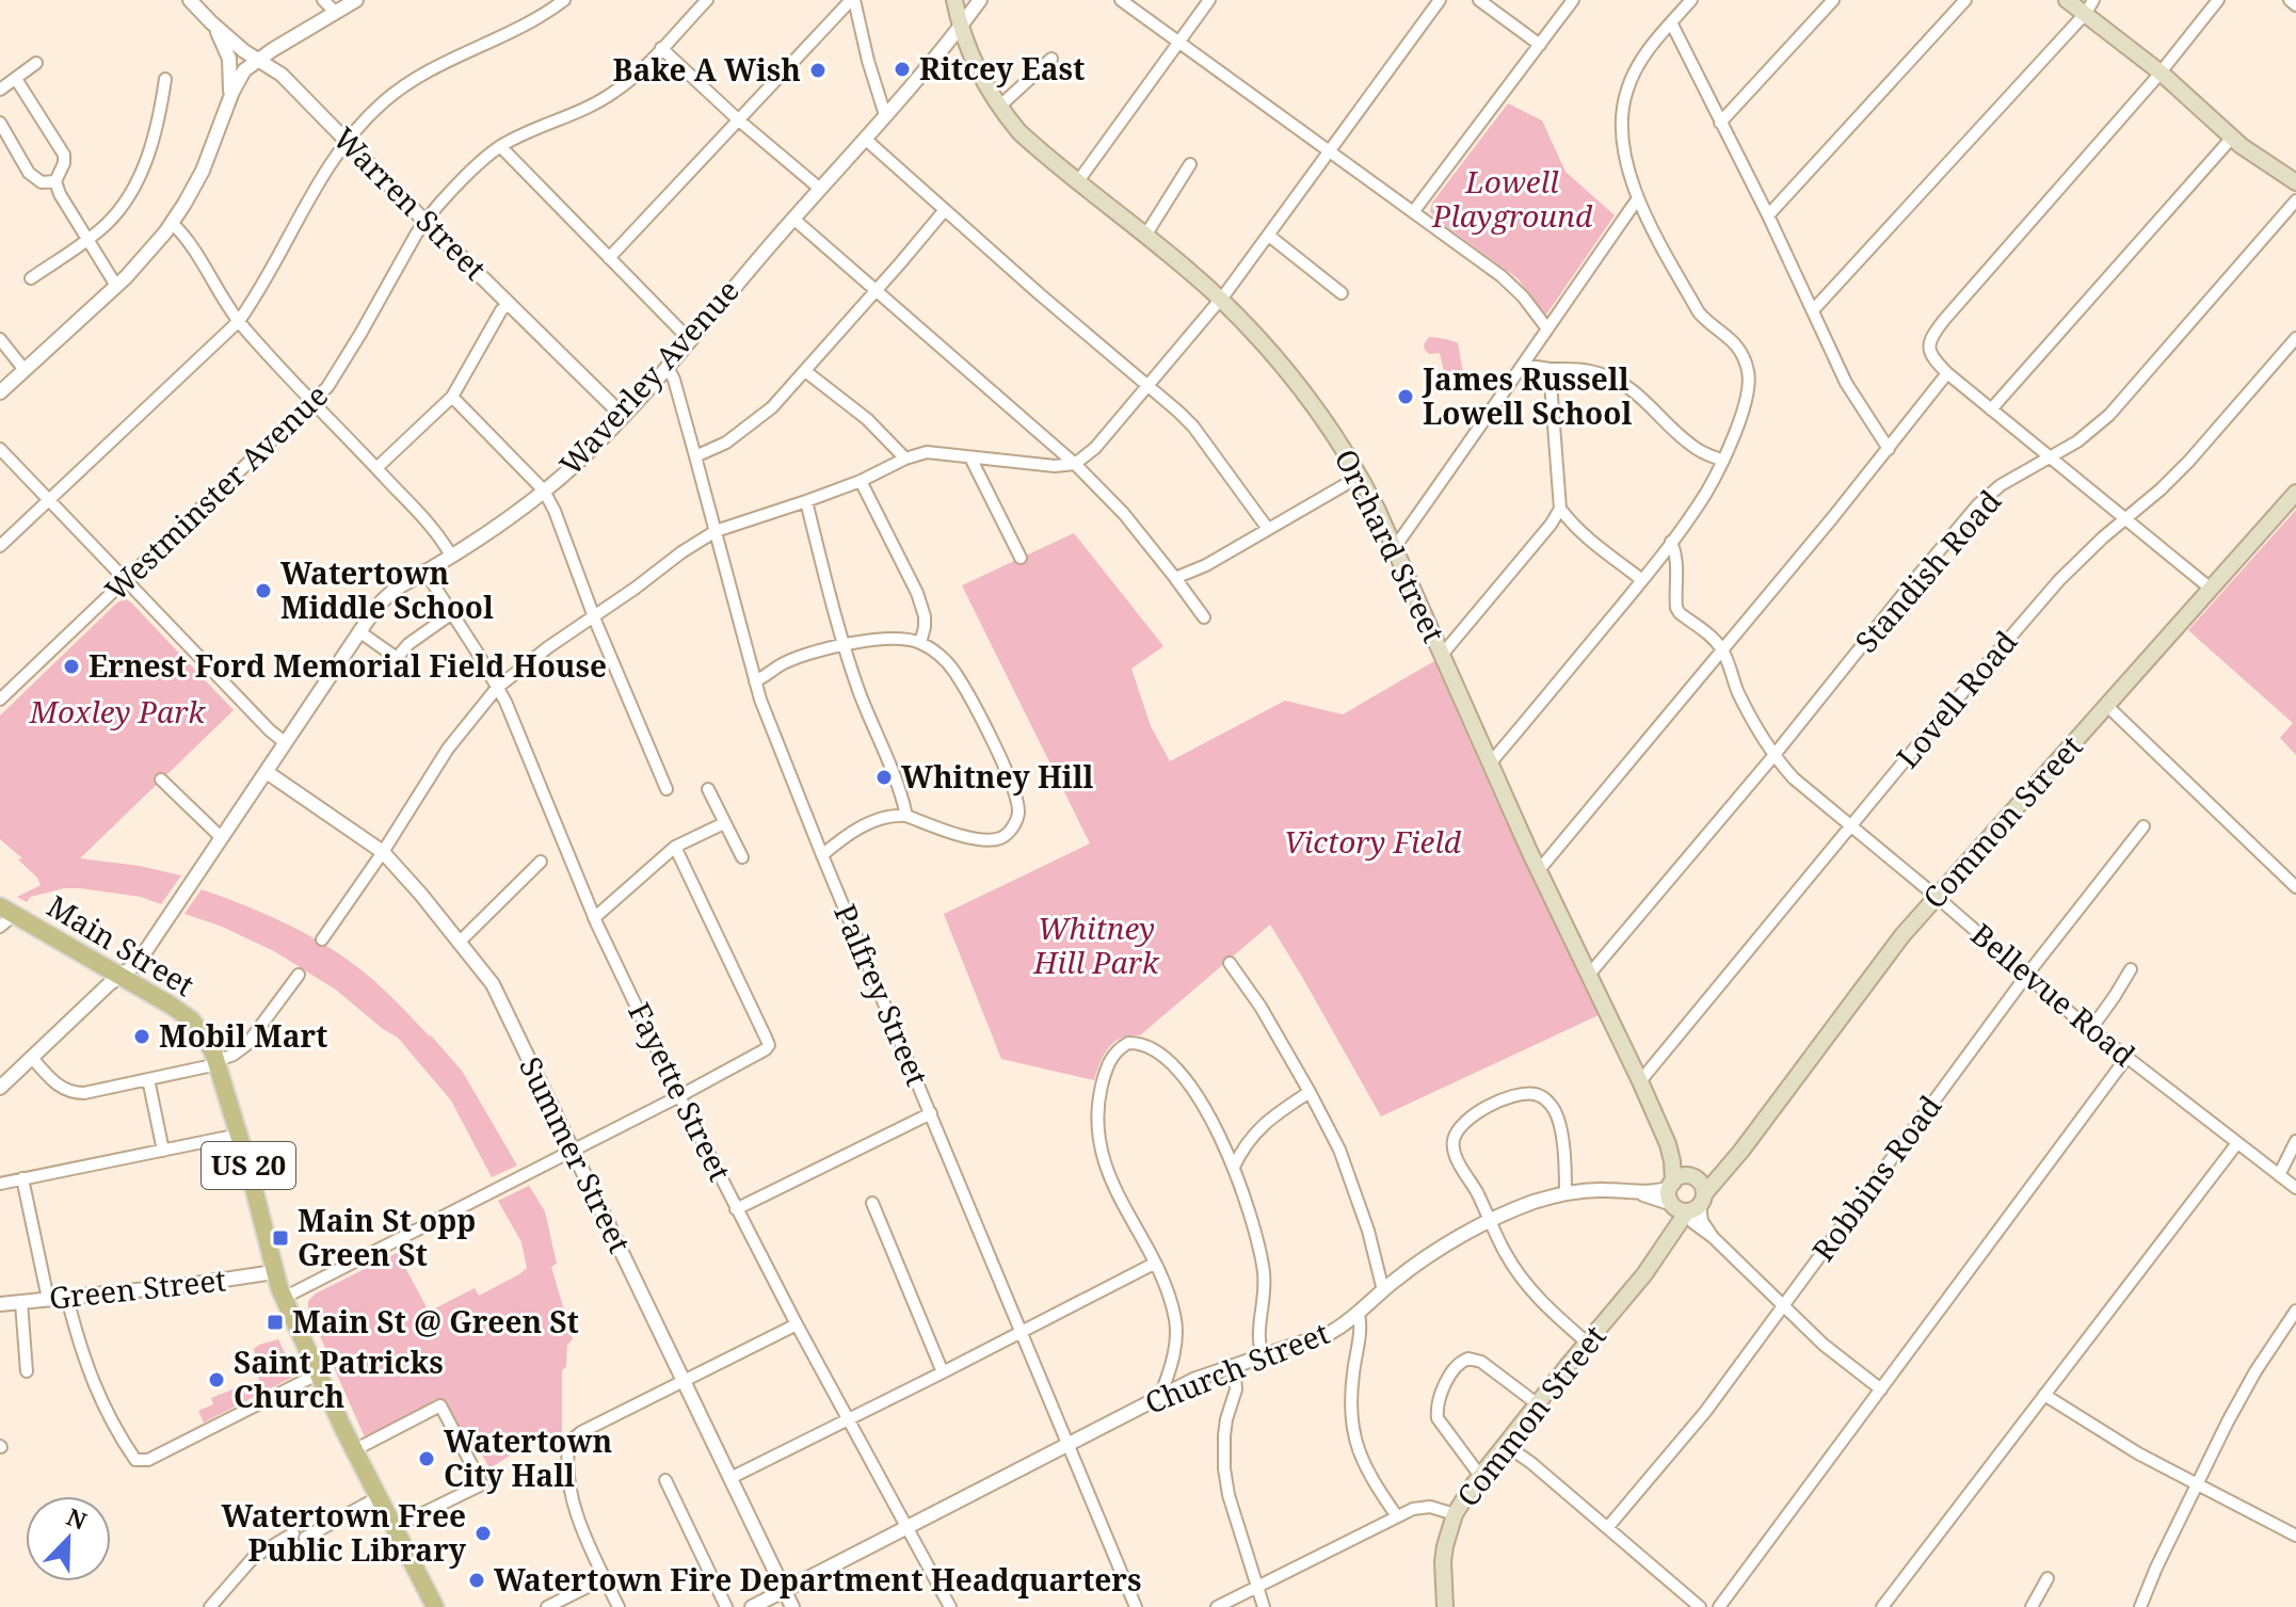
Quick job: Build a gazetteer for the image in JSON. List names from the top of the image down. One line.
{"streets":{"main road":["Orchard Street","Common Street","Main Street","US 20"],"street":["Warren Street","Waverley Avenue","Westminster Avenue","Standish Road","Lovell Road","Palfrey Street","Bellevue Road","Fayette Street","Summer Street","Robbins Road","Green Street","Church Street"]},"crossings":[["Warren Street","Waverley Avenue"],["Warren Street","Westminster Avenue"],["Waverley Avenue","Orchard Street"],["Waverley Avenue","Main Street"],["Waverley Avenue","Palfrey Street"],["Waverley Avenue","Fayette Street"],["Waverley Avenue","Summer Street"],["Orchard Street","Standish Road"],["Orchard Street","Lovell Road"],["Orchard Street","Common Street"],["Orchard Street","Church Street"],["Standish Road","Bellevue Road"],["Lovell Road","Bellevue Road"],["Common Street","Bellevue Road"],["Common Street","Church Street"],["Main Street","Green Street"],["Palfrey Street","Church Street"],["Bellevue Road","Robbins Road"],["Fayette Street","Church Street"],["Summer Street","Church Street"]],"parks":["Lowell Playground","Moxley Park","Victory Field","Whitney Hill Park"],"places":{"other":["Ritcey East","Bake A Wish","James Russell Lowell School","Watertown Middle School","Ernest Ford Memorial Field House","Whitney Hill","Mobil Mart","Saint Patricks Church","Watertown City Hall","Watertown Free Public Library","Watertown Fire Department Headquarters"],"transit":["Main St opp Green St","Main St @ Green St"]},"north":"top right"}
